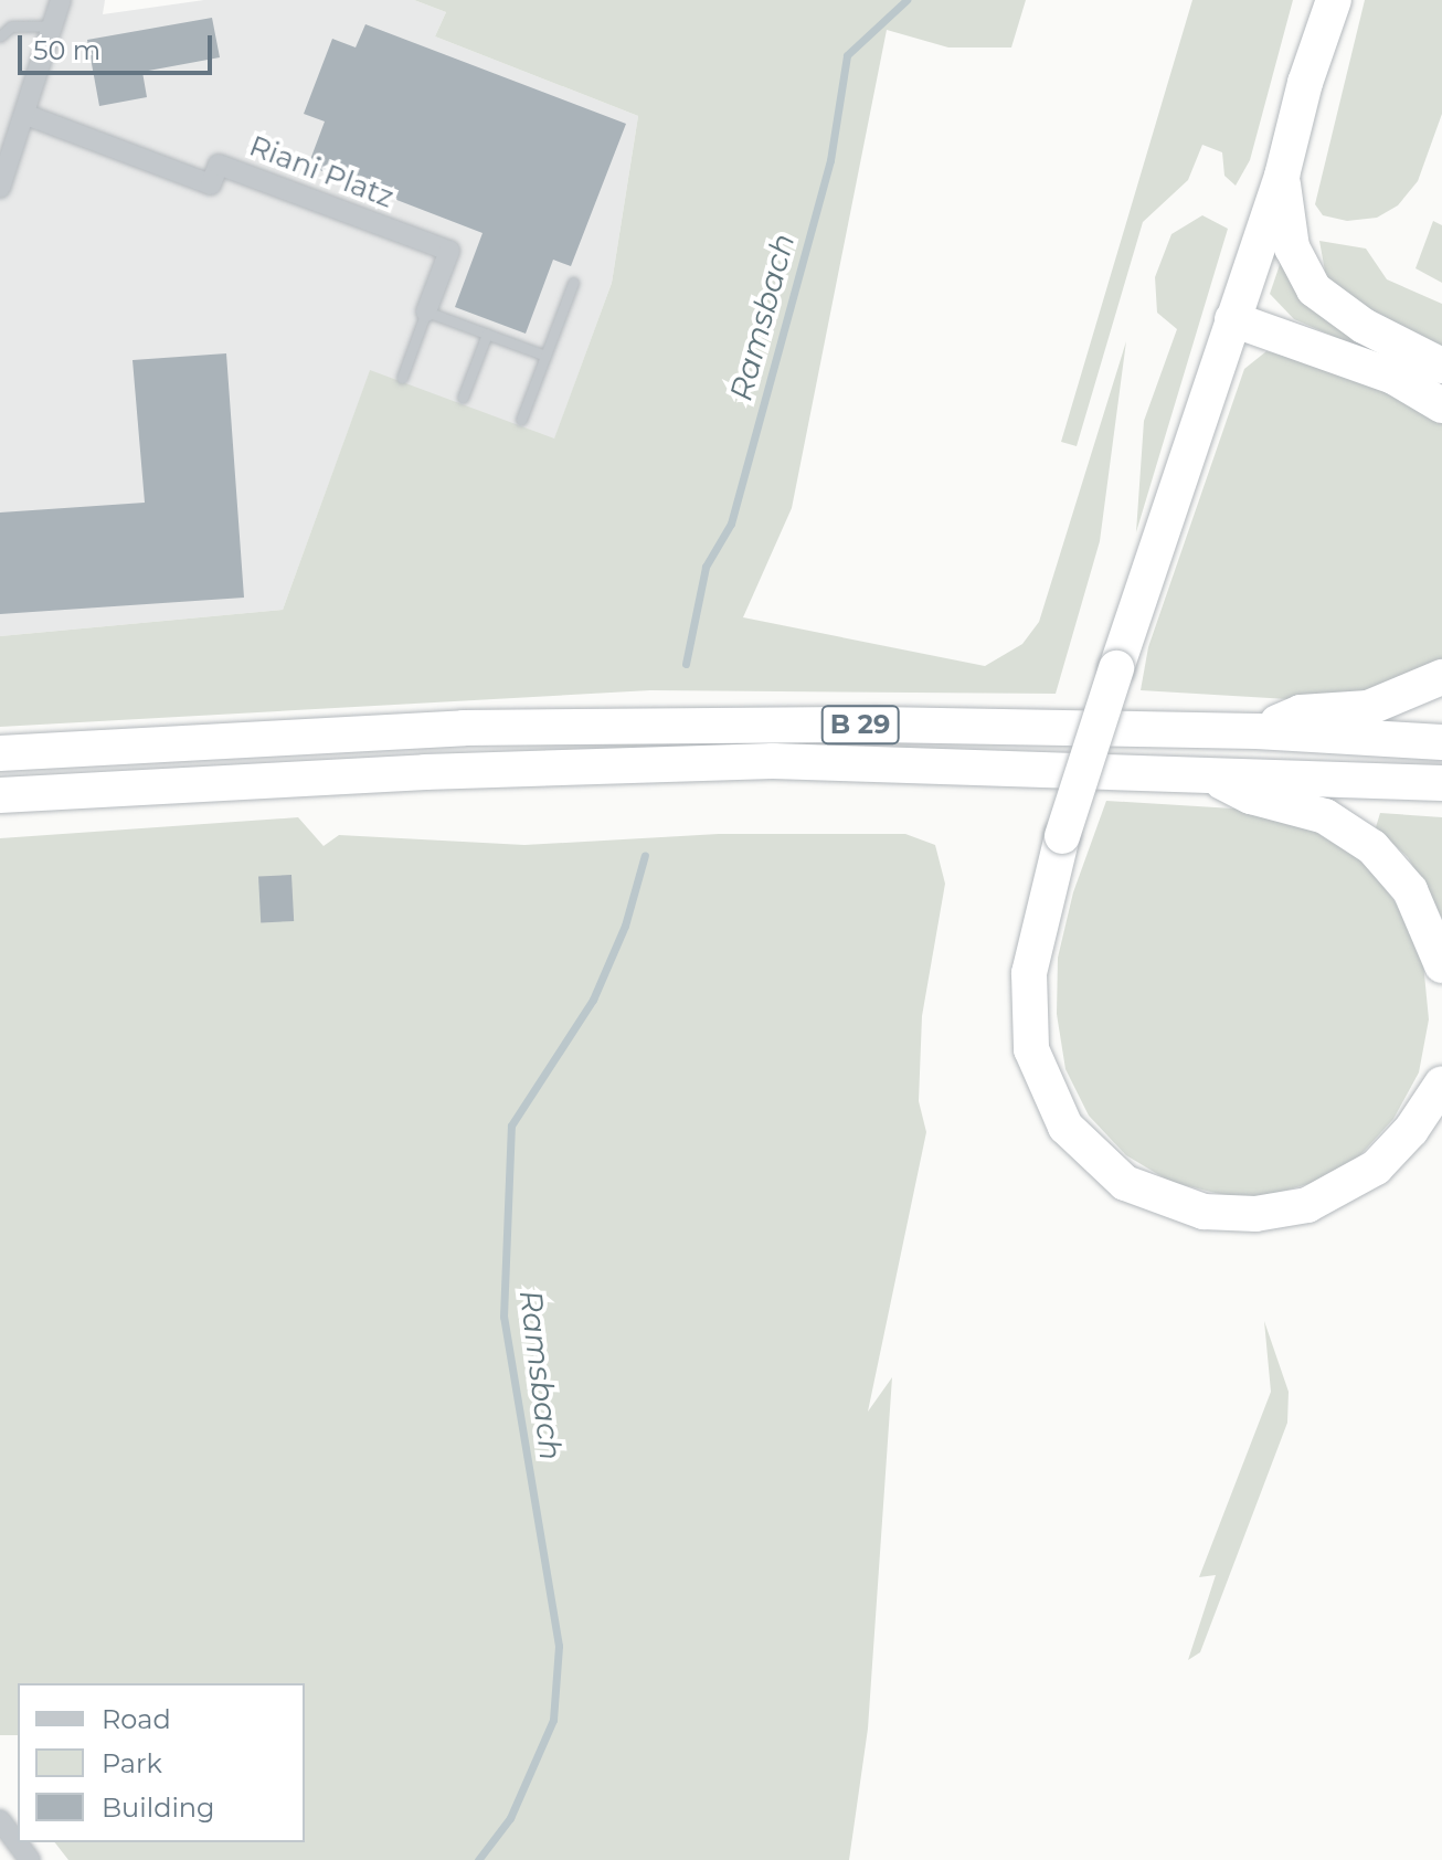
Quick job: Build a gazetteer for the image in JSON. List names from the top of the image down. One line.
{"streets":{"highway":["B 29"],"street":["Riani Platz"]},"water":["Ramsbach"],"legend":["Road","Park","Building"],"scale_bar":"50 m"}
